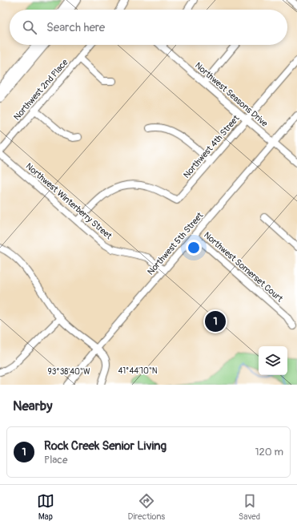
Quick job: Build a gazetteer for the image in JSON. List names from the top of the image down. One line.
{"streets":{"street":["Northwest 2nd Place","Northwest Seasons Drive","Northwest 4th Street","Northwest Winterberry Street","Northwest 5th Street","Northwest Somerset Court"]},"crossings":[["Northwest 2nd Place","Northwest Winterberry Street"],["Northwest Seasons Drive","Northwest 4th Street"],["Northwest Seasons Drive","Northwest 5th Street"],["Northwest 4th Street","Northwest Winterberry Street"],["Northwest Winterberry Street","Northwest 5th Street"],["Northwest 5th Street","Northwest Somerset Court"]],"page":{"search":"Search here","pins":"1","heading":"Nearby","list":[{"mark":"1","name":"Rock Creek Senior Living","note":"Place","value":"120 m"}],"nav":["Map","Directions","Saved"]},"coordinates":["41°44'10\"N","93°38'40\"W"]}
